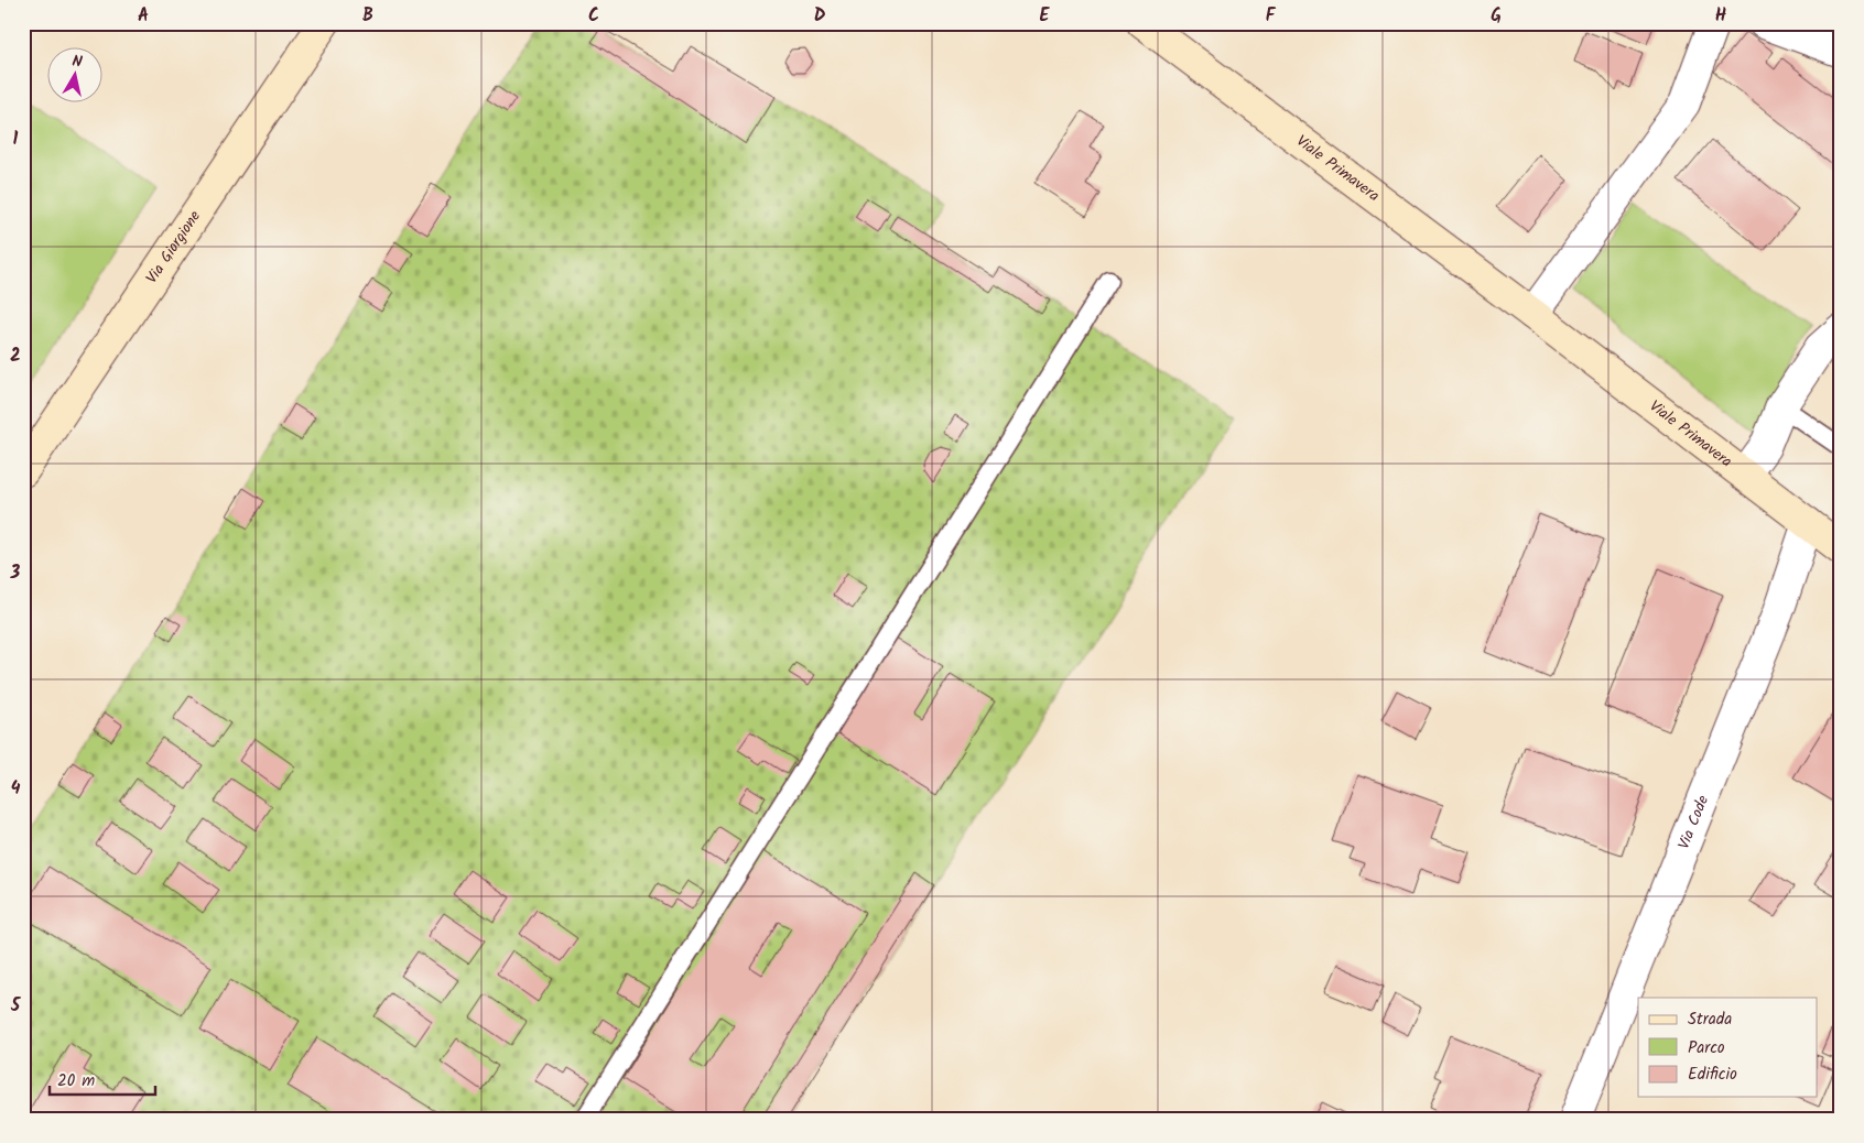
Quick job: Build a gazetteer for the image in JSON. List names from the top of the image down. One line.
{"streets":{"main road":["Viale Primavera","Via Giorgione"],"street":["Via Code"]},"crossings":[["Viale Primavera","Via Code"]],"legend":["Strada","Parco","Edificio"],"scale_bar":"20 m","north":"top","grid":{"columns":["A","B","C","D","E","F","G","H"],"rows":["1","2","3","4","5"]}}
